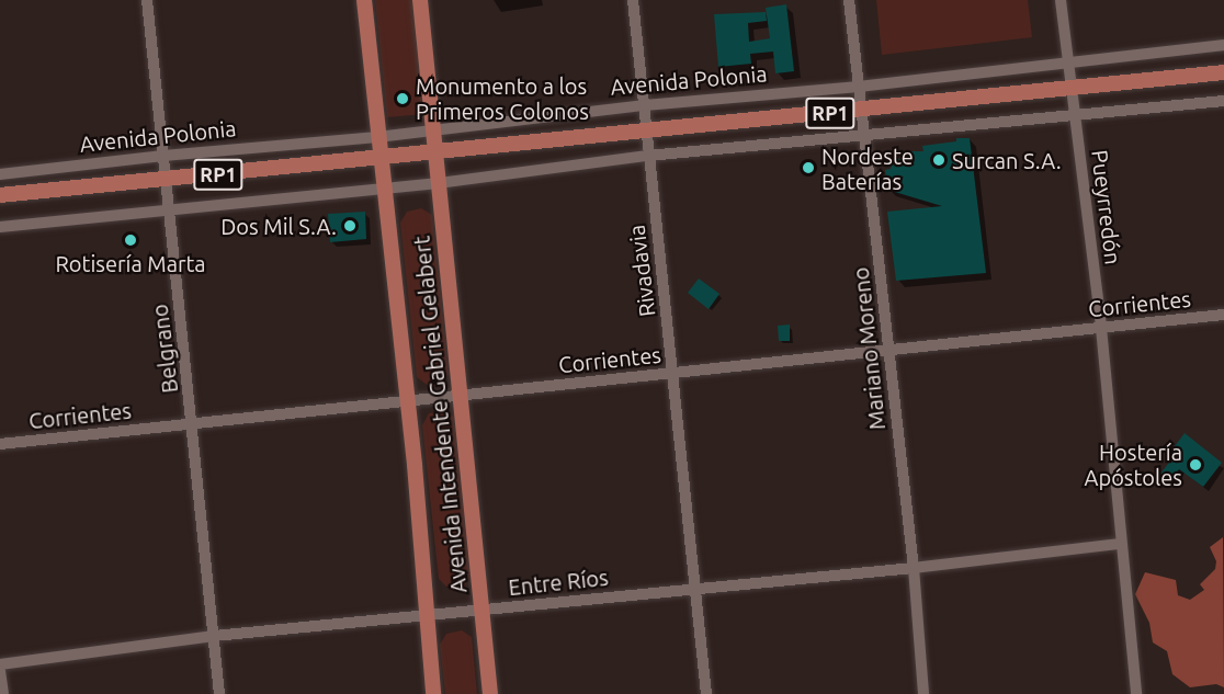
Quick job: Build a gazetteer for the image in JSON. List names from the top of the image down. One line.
{"streets":{"main road":["Avenida Polonia","RP1","Avenida Intendente Gabriel Gelabert"],"street":["Pueyrredón","Rivadavia","Corrientes","Belgrano","Mariano Moreno","Entre Ríos"]},"crossings":[["Avenida Polonia","Pueyrredón"],["Avenida Polonia","Rivadavia"],["Avenida Polonia","Belgrano"],["Avenida Polonia","Mariano Moreno"],["Avenida Polonia","Avenida Intendente Gabriel Gelabert"],["Pueyrredón","Corrientes"],["Pueyrredón","Entre Ríos"],["Rivadavia","Corrientes"],["Rivadavia","Entre Ríos"],["Corrientes","Belgrano"],["Corrientes","Mariano Moreno"],["Corrientes","Avenida Intendente Gabriel Gelabert"],["Belgrano","Entre Ríos"],["Mariano Moreno","Entre Ríos"],["Avenida Intendente Gabriel Gelabert","Entre Ríos"]],"places":["Monumento a los Primeros Colonos","Surcan S.A.","Nordeste Baterías","Dos Mil S.A.","Rotisería Marta","Hostería Apóstoles"]}
